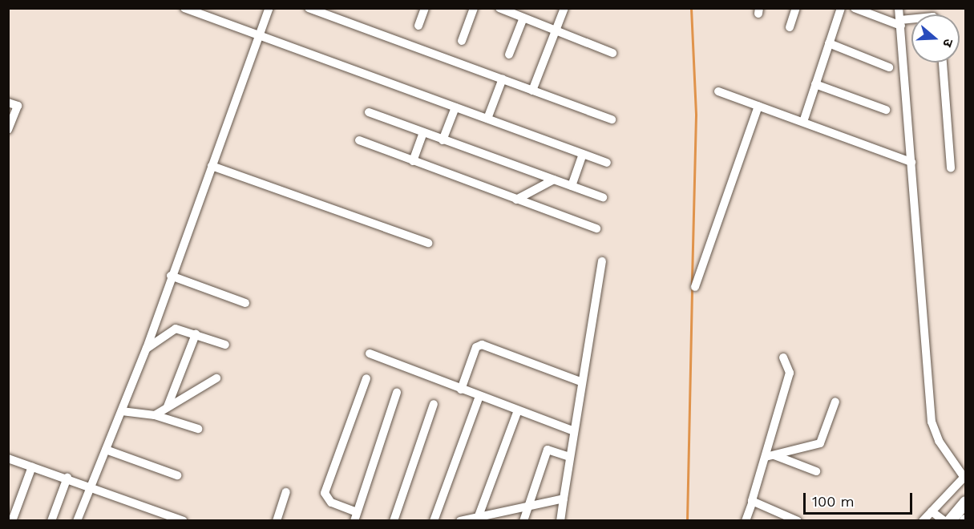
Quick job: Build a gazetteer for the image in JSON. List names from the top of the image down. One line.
{"scale_bar":"100 m","north":"right"}
